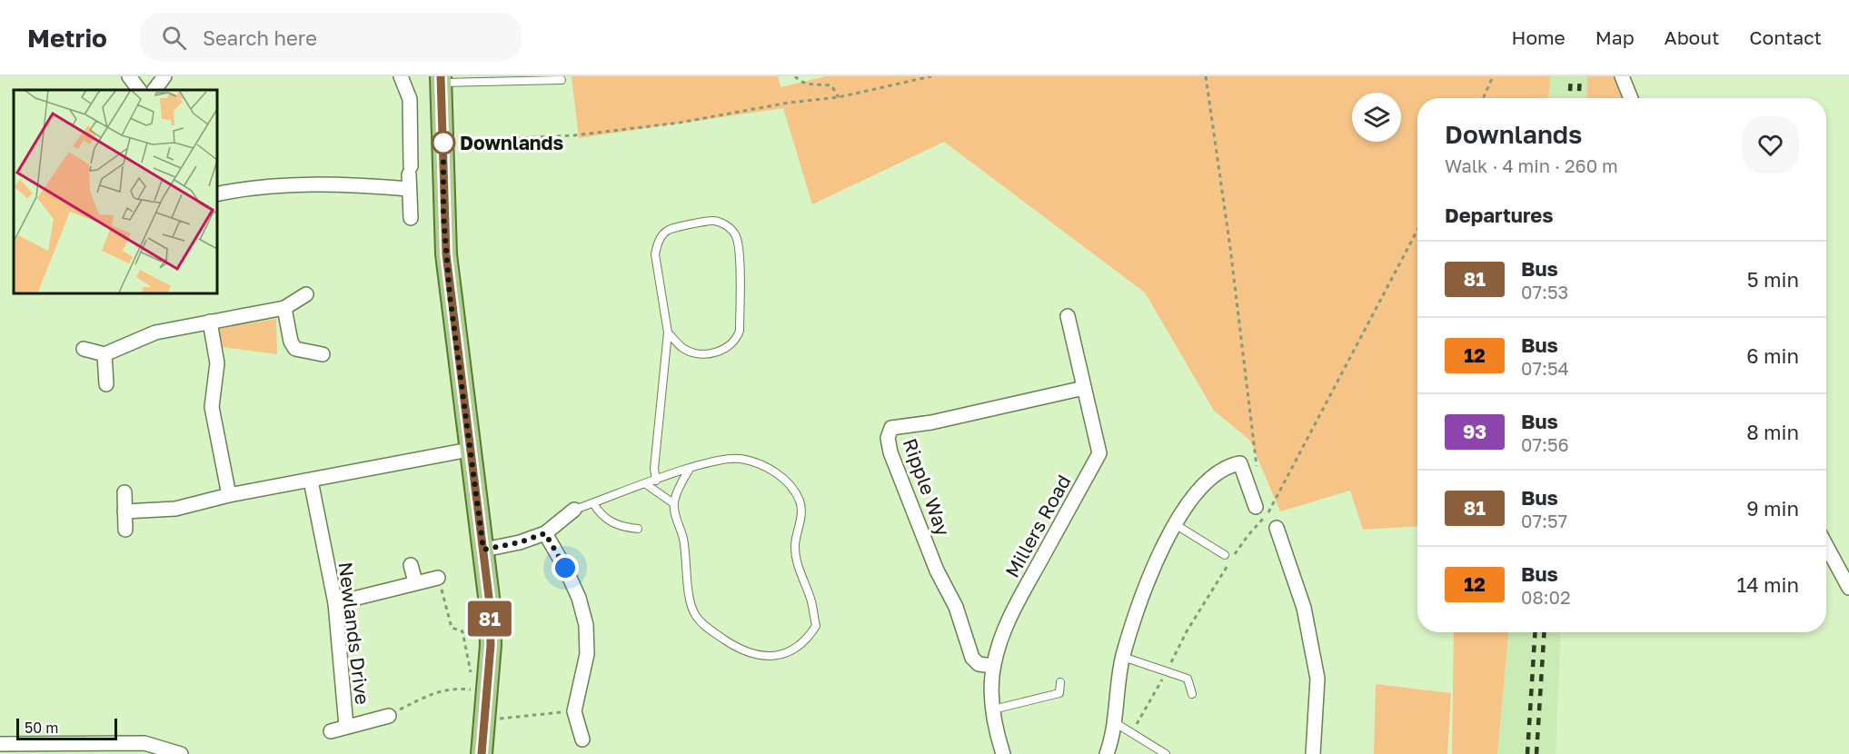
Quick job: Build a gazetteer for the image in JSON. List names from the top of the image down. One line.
{"streets":{"street":["Ripple Way","Millers Road","Newlands Drive"]},"crossings":[["Ripple Way","Millers Road"]],"places":["Downlands"],"lines":["bus line 81"],"scale_bar":"50 m","page":{"header":"Metrio","search":"Search here","nav":["Home","Map","About","Contact"],"on_map":"81","heading":[["Downlands","Walk · 4 min · 260 m"],"Departures"],"list":[{"mark":"81","name":"Bus","note":"07:53","value":"5 min"},{"mark":"12","name":"Bus","note":"07:54","value":"6 min"},{"mark":"93","name":"Bus","note":"07:56","value":"8 min"},{"mark":"81","name":"Bus","note":"07:57","value":"9 min"},{"mark":"12","name":"Bus","note":"08:02","value":"14 min"}],"scale":"50 m"}}
